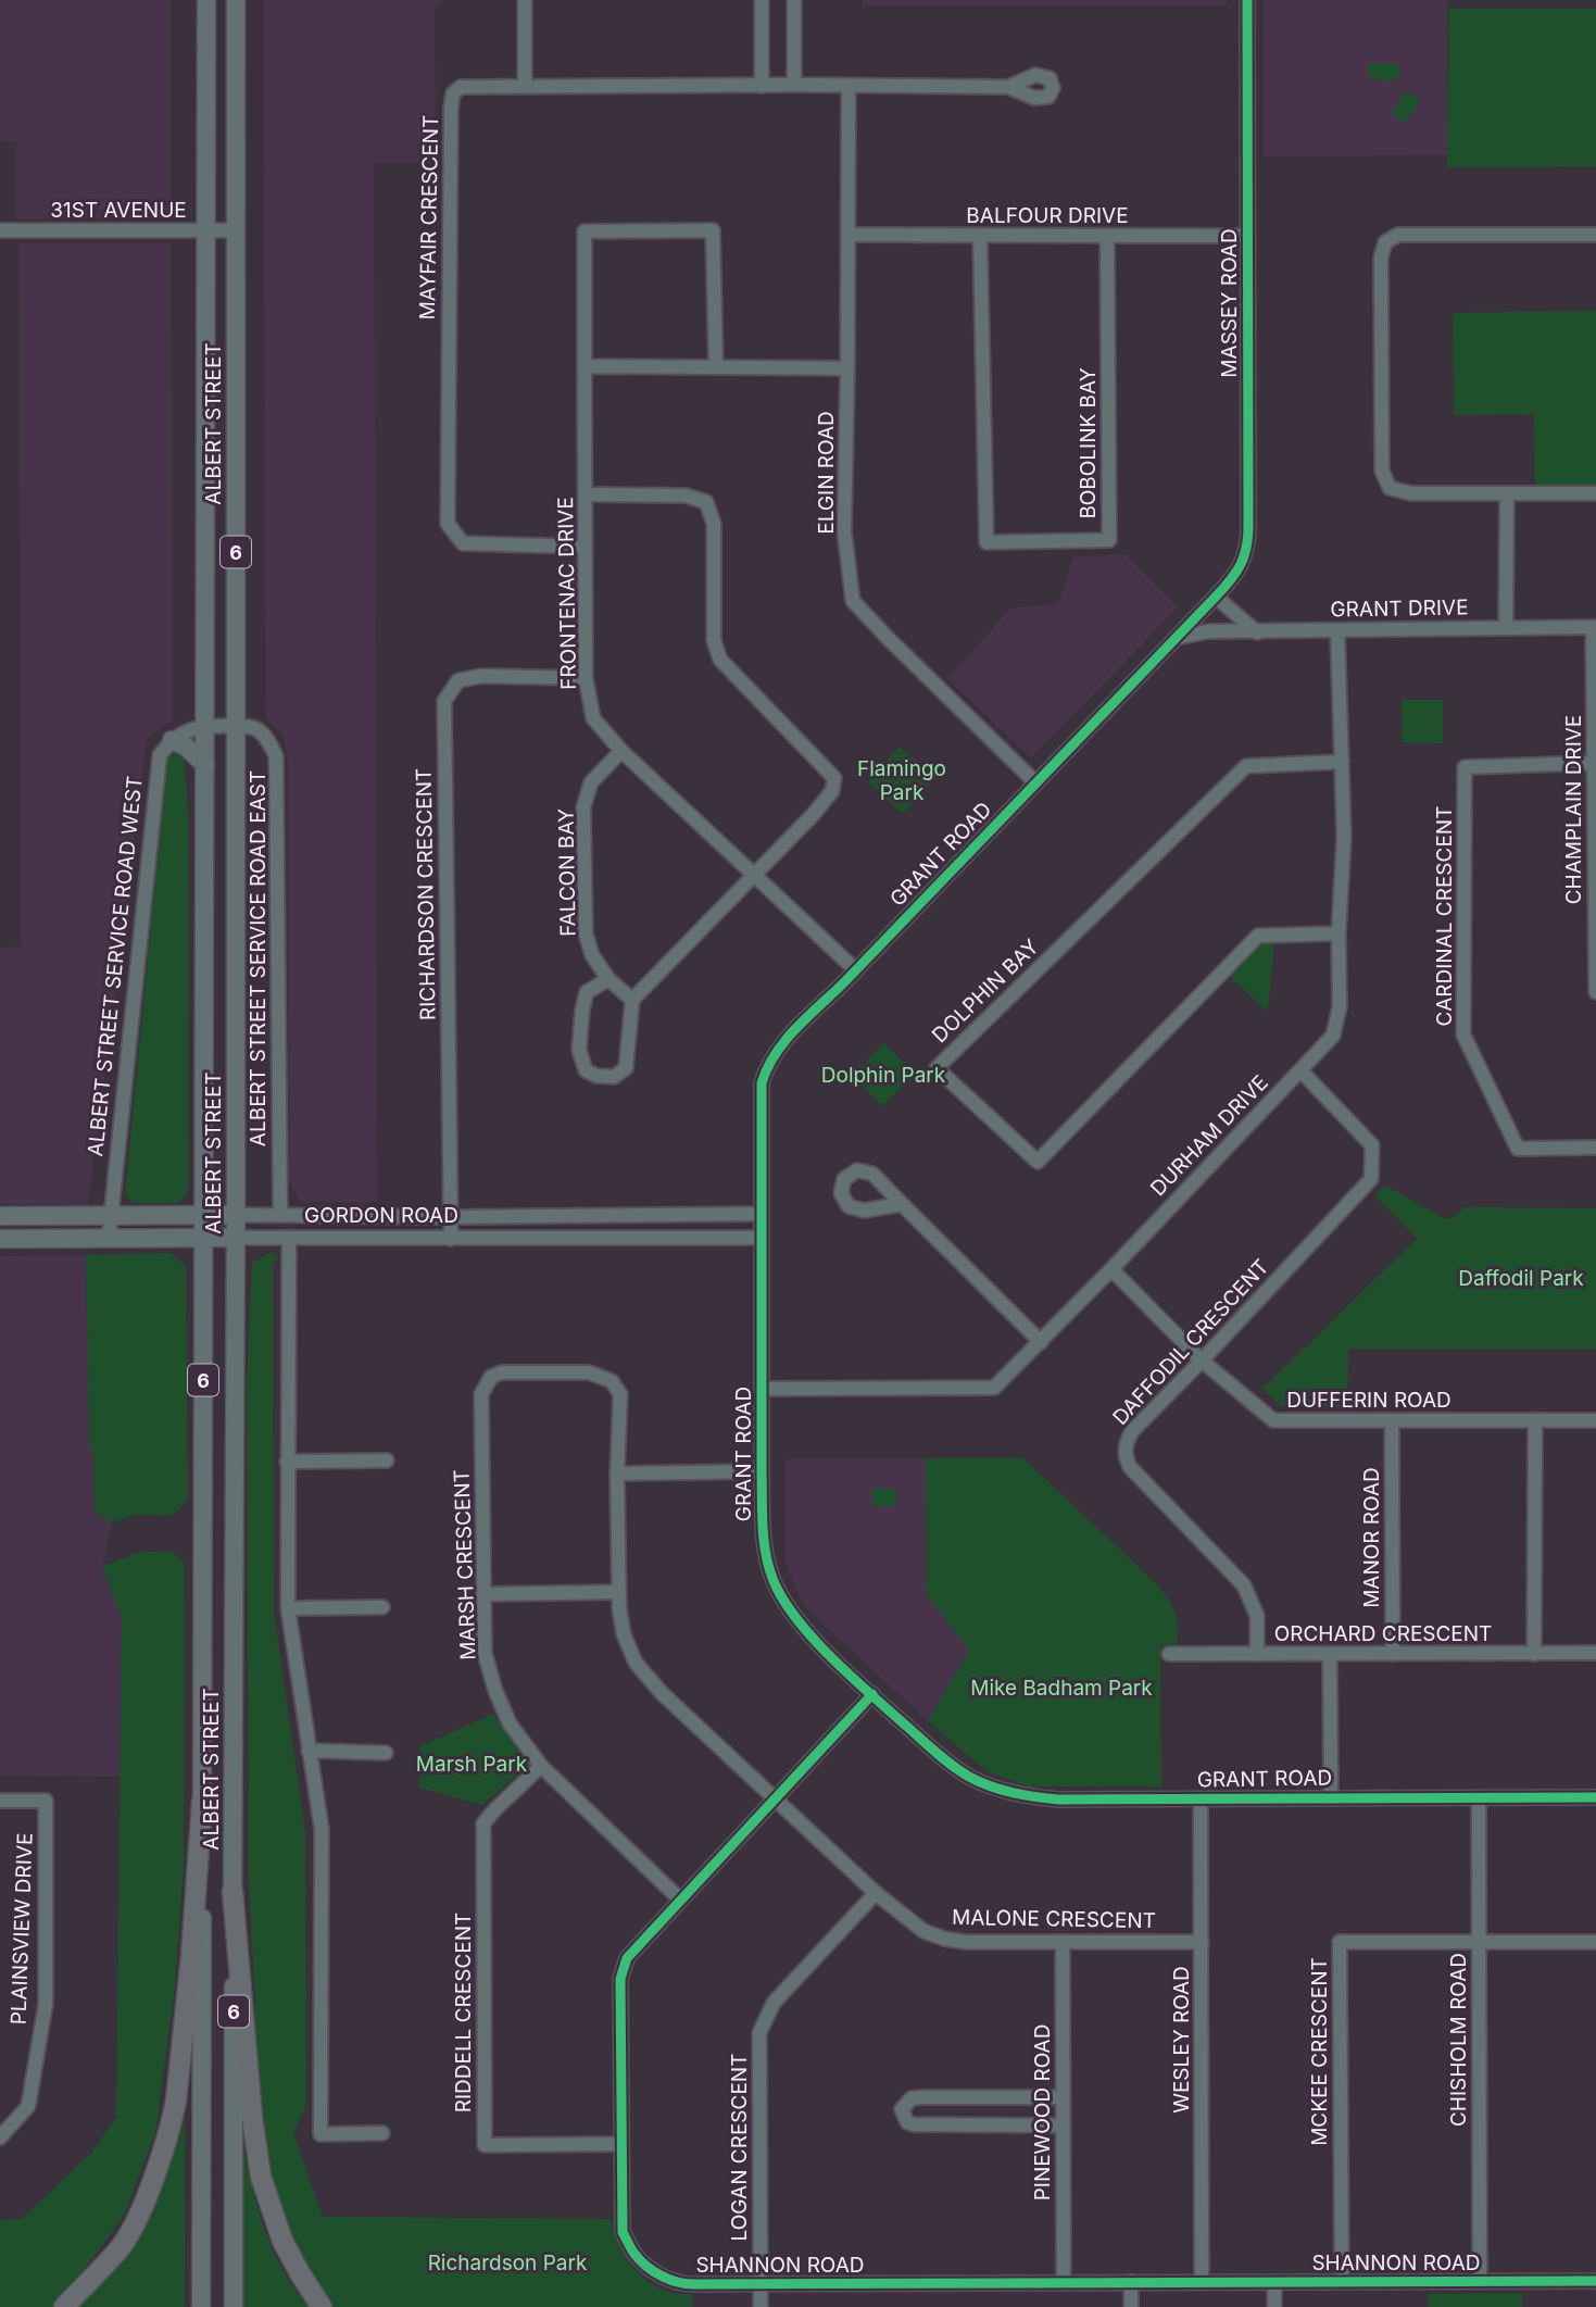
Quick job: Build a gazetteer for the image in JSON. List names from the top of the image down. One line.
{"streets":{"main road":["ALBERT STREET","6","GORDON ROAD"],"street":["31ST AVENUE","BALFOUR DRIVE","MAYFAIR CRESCENT","MASSEY ROAD","BOBOLINK BAY","ELGIN ROAD","FRONTENAC DRIVE","GRANT DRIVE","CHAMPLAIN DRIVE","GRANT ROAD","FALCON BAY","RICHARDSON CRESCENT","CARDINAL CRESCENT","ALBERT STREET SERVICE ROAD EAST","ALBERT STREET SERVICE ROAD WEST","DOLPHIN BAY","DURHAM DRIVE","DAFFODIL CRESCENT","DUFFERIN ROAD","MANOR ROAD","MARSH CRESCENT","ORCHARD CRESCENT","MALONE CRESCENT","PLAINSVIEW DRIVE","RIDDELL CRESCENT","WESLEY ROAD","CHISHOLM ROAD","MCKEE CRESCENT","PINEWOOD ROAD","LOGAN CRESCENT","SHANNON ROAD"]},"crossings":[["31ST AVENUE","ALBERT STREET"],["BALFOUR DRIVE","MASSEY ROAD"],["BALFOUR DRIVE","BOBOLINK BAY"],["BALFOUR DRIVE","ELGIN ROAD"],["MAYFAIR CRESCENT","ELGIN ROAD"],["MAYFAIR CRESCENT","FRONTENAC DRIVE"],["MASSEY ROAD","GRANT ROAD"],["ALBERT STREET","ALBERT STREET SERVICE ROAD EAST"],["ALBERT STREET","GORDON ROAD"],["ELGIN ROAD","GRANT ROAD"],["FRONTENAC DRIVE","GRANT ROAD"],["FRONTENAC DRIVE","FALCON BAY"],["FRONTENAC DRIVE","RICHARDSON CRESCENT"],["GRANT DRIVE","CHAMPLAIN DRIVE"],["GRANT DRIVE","GRANT ROAD"],["GRANT DRIVE","DURHAM DRIVE"],["CHAMPLAIN DRIVE","CARDINAL CRESCENT"],["GRANT ROAD","DURHAM DRIVE"],["GRANT ROAD","GORDON ROAD"],["GRANT ROAD","WESLEY ROAD"],["GRANT ROAD","CHISHOLM ROAD"],["GRANT ROAD","SHANNON ROAD"],["RICHARDSON CRESCENT","GORDON ROAD"],["ALBERT STREET SERVICE ROAD EAST","GORDON ROAD"],["ALBERT STREET SERVICE ROAD WEST","GORDON ROAD"],["DOLPHIN BAY","DURHAM DRIVE"],["DURHAM DRIVE","DAFFODIL CRESCENT"],["DURHAM DRIVE","DUFFERIN ROAD"],["DAFFODIL CRESCENT","DUFFERIN ROAD"],["DAFFODIL CRESCENT","ORCHARD CRESCENT"],["DUFFERIN ROAD","MANOR ROAD"],["MANOR ROAD","ORCHARD CRESCENT"],["MARSH CRESCENT","MALONE CRESCENT"],["MARSH CRESCENT","RIDDELL CRESCENT"],["MARSH CRESCENT","SHANNON ROAD"],["MALONE CRESCENT","WESLEY ROAD"],["MALONE CRESCENT","PINEWOOD ROAD"],["MALONE CRESCENT","LOGAN CRESCENT"],["MALONE CRESCENT","SHANNON ROAD"],["RIDDELL CRESCENT","SHANNON ROAD"],["WESLEY ROAD","SHANNON ROAD"],["CHISHOLM ROAD","MCKEE CRESCENT"],["CHISHOLM ROAD","SHANNON ROAD"],["MCKEE CRESCENT","SHANNON ROAD"],["PINEWOOD ROAD","SHANNON ROAD"],["LOGAN CRESCENT","SHANNON ROAD"]],"parks":["Flamingo Park","Dolphin Park","Daffodil Park","Mike Badham Park","Marsh Park","Richardson Park"]}
